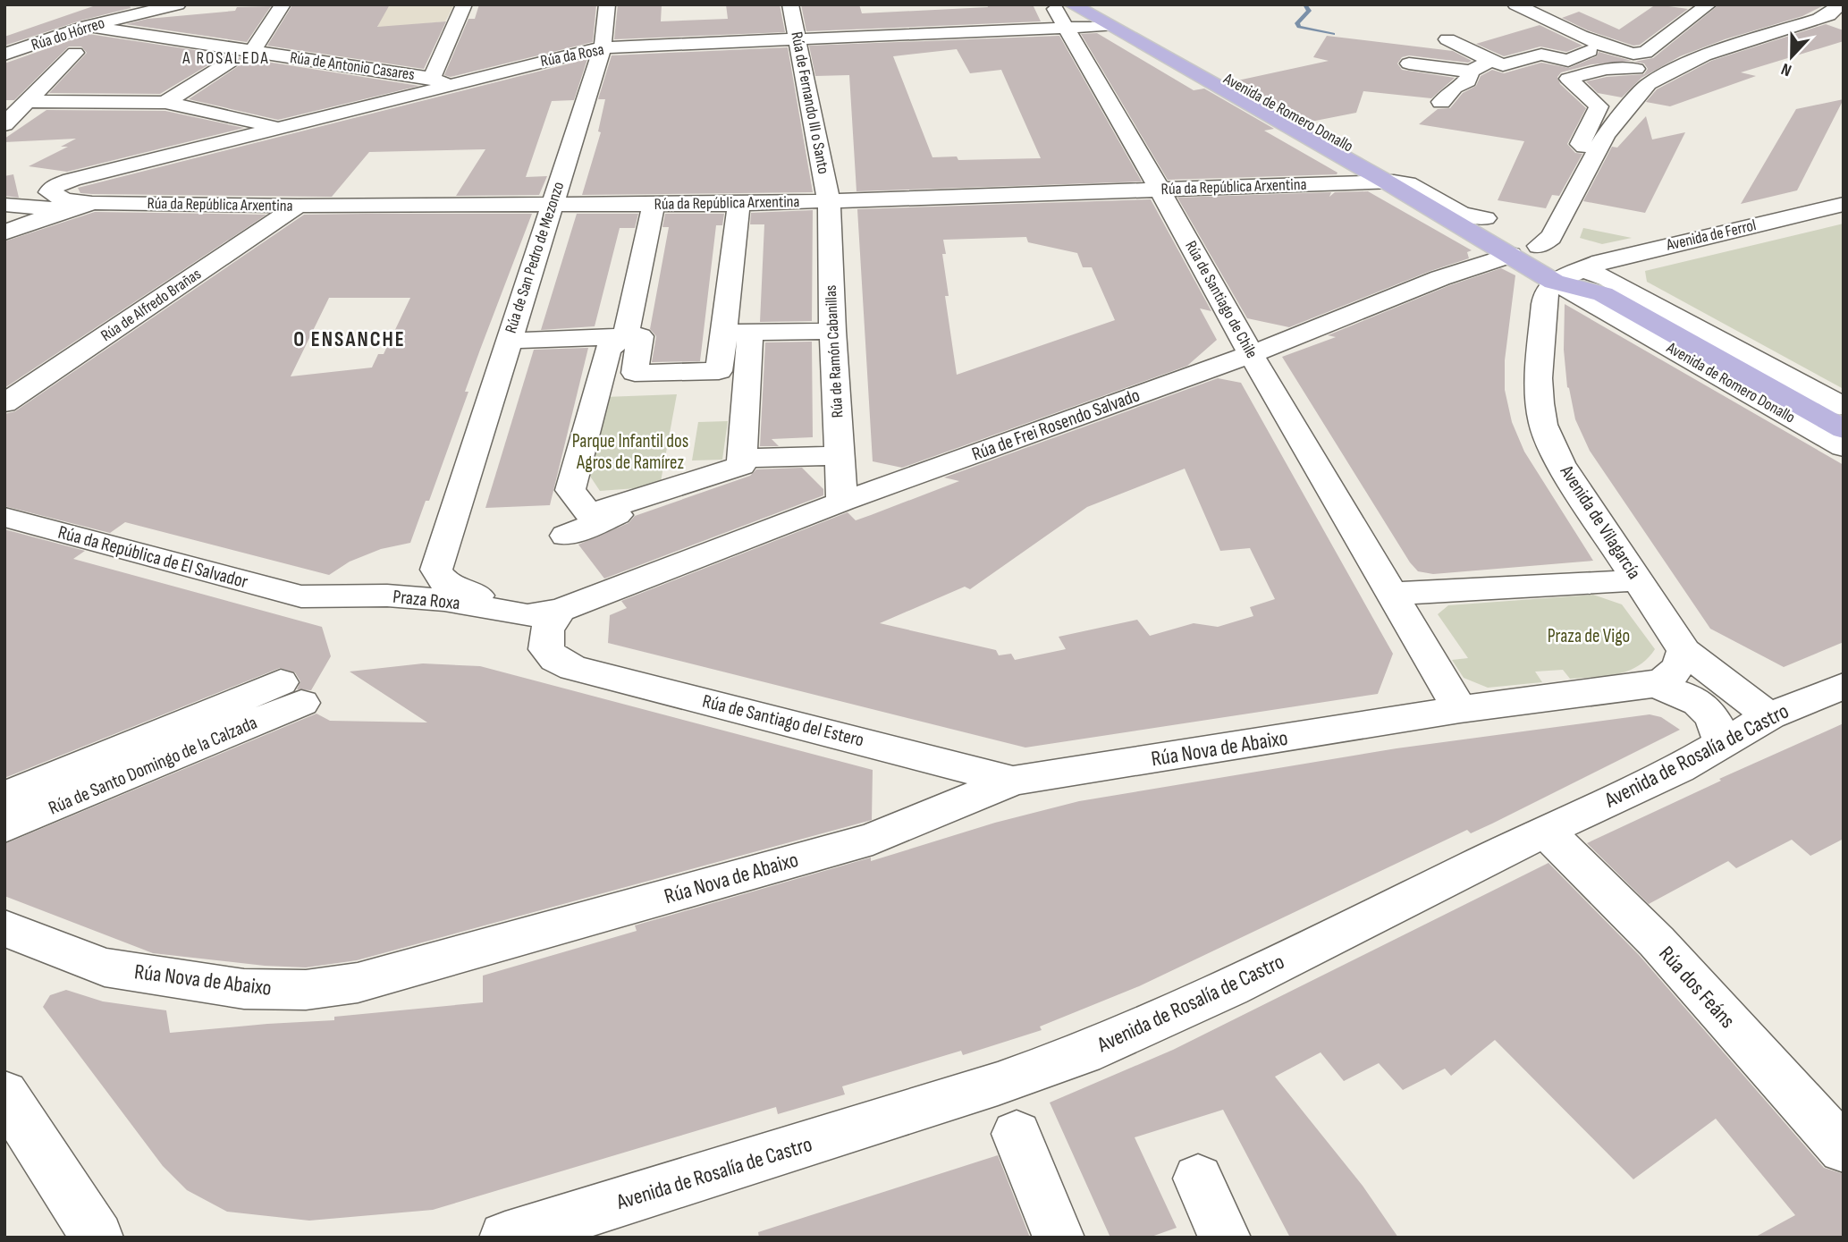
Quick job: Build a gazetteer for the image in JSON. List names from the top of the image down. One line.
{"streets":{"main road":["Avenida de Romero Donallo"],"street":["Rúa do Hórreo","Rúa da Rosa","Rúa de Antonio Casares","Rúa de Fernando III o Santo","Rúa da República Arxentina","Avenida de Ferrol","Rúa de San Pedro de Mezonzo","Rúa de Santiago de Chile","Rúa de Alfredo Brañas","Rúa de Ramón Cabanillas","Rúa de Frei Rosendo Salvado","Avenida de Vilagarcía","Rúa da República de El Salvador","Praza Roxa","Rúa de Santiago del Estero","Rúa Nova de Abaixo","Avenida de Rosalía de Castro","Rúa de Santo Domingo de la Calzada","Rúa dos Feáns"]},"crossings":[["Rúa do Hórreo","Rúa de Antonio Casares"],["Rúa da Rosa","Rúa de Antonio Casares"],["Rúa da Rosa","Rúa de Fernando III o Santo"],["Rúa da Rosa","Avenida de Romero Donallo"],["Rúa da Rosa","Rúa da República Arxentina"],["Rúa da Rosa","Rúa de San Pedro de Mezonzo"],["Rúa da Rosa","Rúa de Santiago de Chile"],["Rúa de Fernando III o Santo","Rúa da República Arxentina"],["Rúa de Fernando III o Santo","Rúa de Ramón Cabanillas"],["Avenida de Romero Donallo","Rúa da República Arxentina"],["Avenida de Romero Donallo","Avenida de Ferrol"],["Avenida de Romero Donallo","Rúa de Frei Rosendo Salvado"],["Avenida de Romero Donallo","Avenida de Vilagarcía"],["Rúa da República Arxentina","Rúa de San Pedro de Mezonzo"],["Rúa da República Arxentina","Rúa de Santiago de Chile"],["Rúa da República Arxentina","Rúa de Alfredo Brañas"],["Rúa da República Arxentina","Rúa de Ramón Cabanillas"],["Avenida de Ferrol","Avenida de Vilagarcía"],["Rúa de San Pedro de Mezonzo","Praza Roxa"],["Rúa de Santiago de Chile","Rúa de Frei Rosendo Salvado"],["Rúa de Ramón Cabanillas","Rúa de Frei Rosendo Salvado"],["Rúa de Frei Rosendo Salvado","Praza Roxa"],["Avenida de Vilagarcía","Avenida de Rosalía de Castro"],["Rúa da República de El Salvador","Praza Roxa"],["Praza Roxa","Rúa de Santiago del Estero"],["Rúa de Santiago del Estero","Rúa Nova de Abaixo"],["Avenida de Rosalía de Castro","Rúa dos Feáns"]],"districts":["A ROSALEDA","O ENSANCHE"],"parks":["Parque Infantil dos Agros de Ramírez","Praza de Vigo"],"north":"bottom"}
